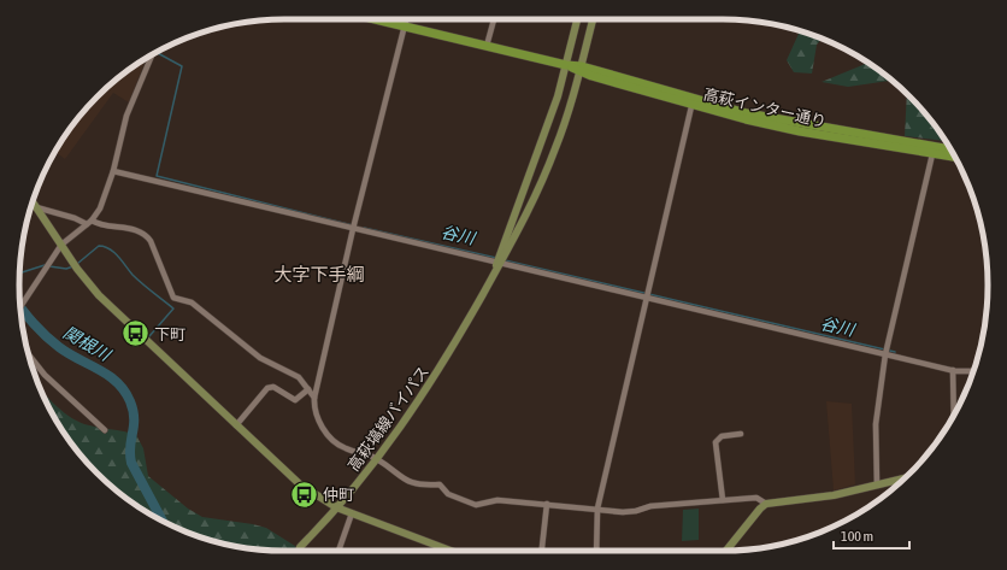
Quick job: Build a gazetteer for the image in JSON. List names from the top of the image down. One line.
{"streets":{"main road":["高萩インター通り","高萩塙線バイパス"]},"crossings":[["高萩インター通り","高萩塙線バイパス"]],"districts":["大字下手綱"],"water":["谷川","関根川"],"places":{"bus stop":["下町","仲町"]},"scale_bar":"100 m"}
